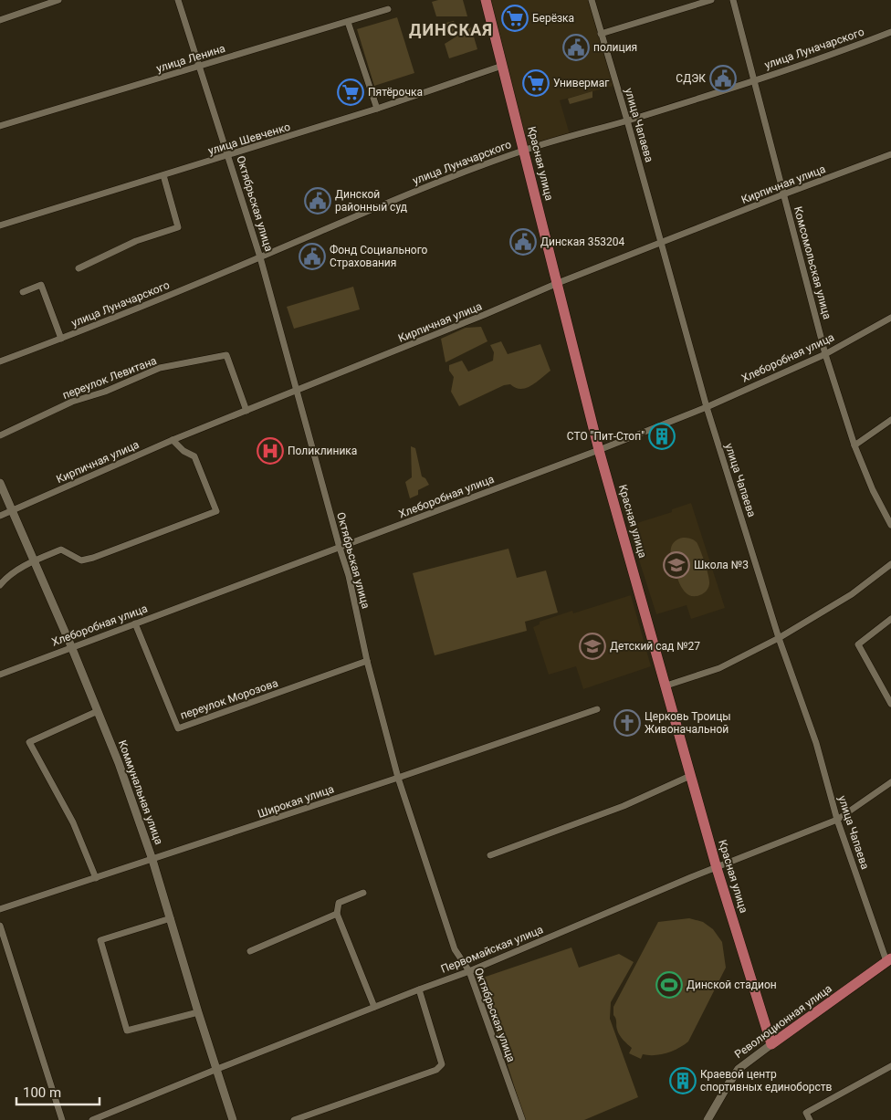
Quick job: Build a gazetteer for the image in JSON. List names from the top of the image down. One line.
{"streets":{"main road":["Красная улица","Революционная улица"],"street":["улица Луначарского","улица Ленина","улица Чапаева","улица Шевченко","Кирпичная улица","Октябрьская улица","Комсомольская улица","Хлеборобная улица","переулок Левитана","переулок Морозова","Коммунальная улица","Широкая улица","Первомайская улица"]},"crossings":[["улица Луначарского","улица Чапаева"],["улица Луначарского","Красная улица"],["улица Луначарского","Октябрьская улица"],["улица Луначарского","Комсомольская улица"],["улица Ленина","Октябрьская улица"],["улица Чапаева","Кирпичная улица"],["улица Чапаева","Хлеборобная улица"],["улица Чапаева","Первомайская улица"],["улица Чапаева","Революционная улица"],["улица Шевченко","Красная улица"],["улица Шевченко","Октябрьская улица"],["Красная улица","Кирпичная улица"],["Красная улица","Хлеборобная улица"],["Красная улица","Первомайская улица"],["Красная улица","Революционная улица"],["Кирпичная улица","Октябрьская улица"],["Кирпичная улица","Комсомольская улица"],["Кирпичная улица","переулок Левитана"],["Кирпичная улица","Коммунальная улица"],["Октябрьская улица","Хлеборобная улица"],["Октябрьская улица","переулок Морозова"],["Октябрьская улица","Широкая улица"],["Октябрьская улица","Первомайская улица"],["Комсомольская улица","Хлеборобная улица"],["Хлеборобная улица","переулок Морозова"],["Хлеборобная улица","Коммунальная улица"],["Коммунальная улица","Широкая улица"],["Коммунальная улица","Первомайская улица"]],"districts":["ДИНСКАЯ"],"places":{"supermarket":["Берёзка","Универмаг","Пятёрочка"],"public building":["полиция","СДЭК","Динской районный суд","Динская 353204","Фонд Социального Страхования"],"building":["СТО \"Пит-Стоп\"","Краевой центр спортивных единоборств"],"hospital":["Поликлиника"],"school or university":["Школа №3","Детский сад №27"],"church":["Церковь Троицы Живоначальной"],"sports":["Динской стадион"]},"scale_bar":"100 m"}
